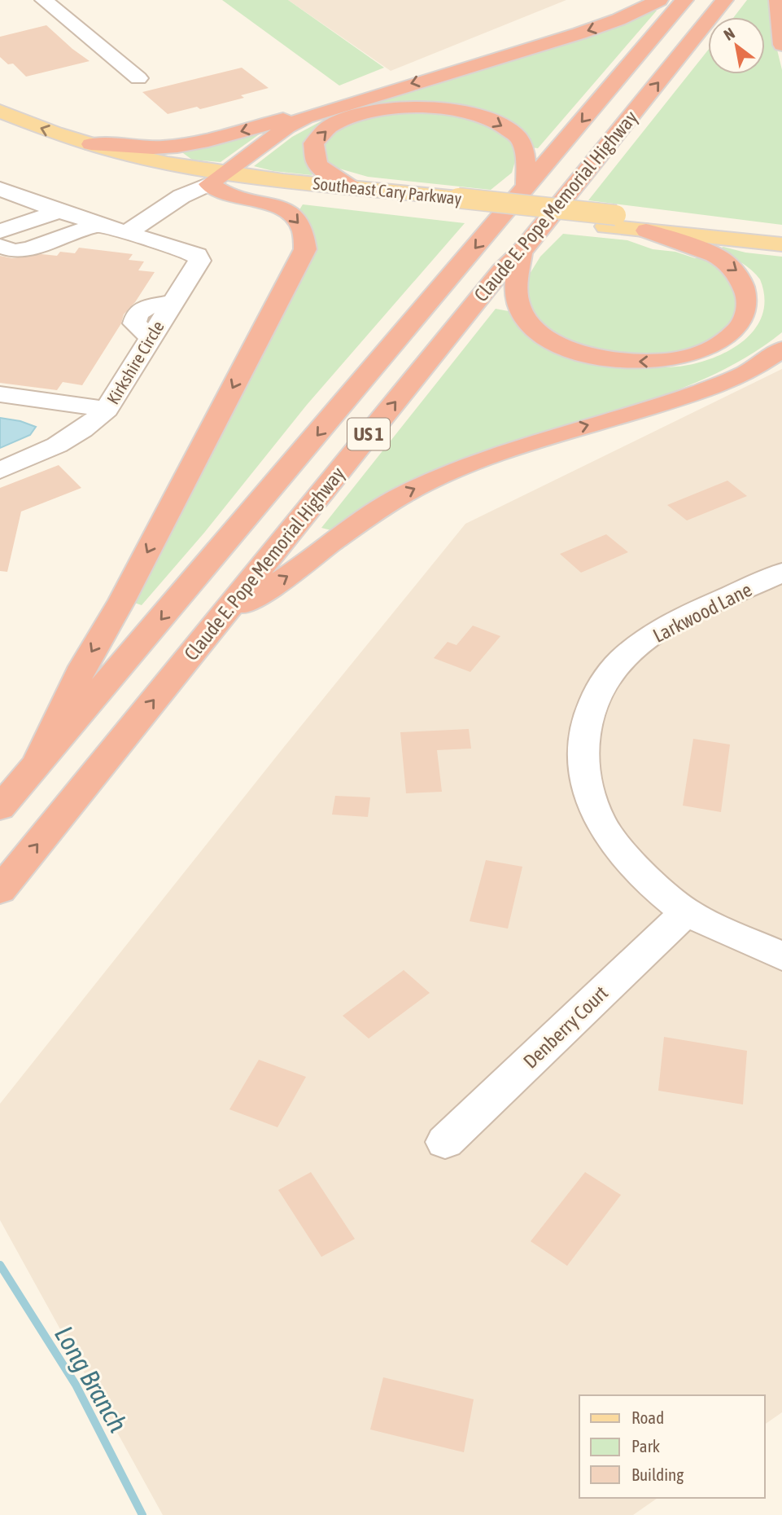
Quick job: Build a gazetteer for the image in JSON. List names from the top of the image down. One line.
{"streets":{"highway":["Claude E. Pope Memorial Highway","US 1"],"main road":["Southeast Cary Parkway"],"street":["Kirkshire Circle","Larkwood Lane","Denberry Court"]},"crossings":[["Larkwood Lane","Denberry Court"]],"water":["Long Branch"],"legend":["Road","Park","Building"],"north":"top left"}
